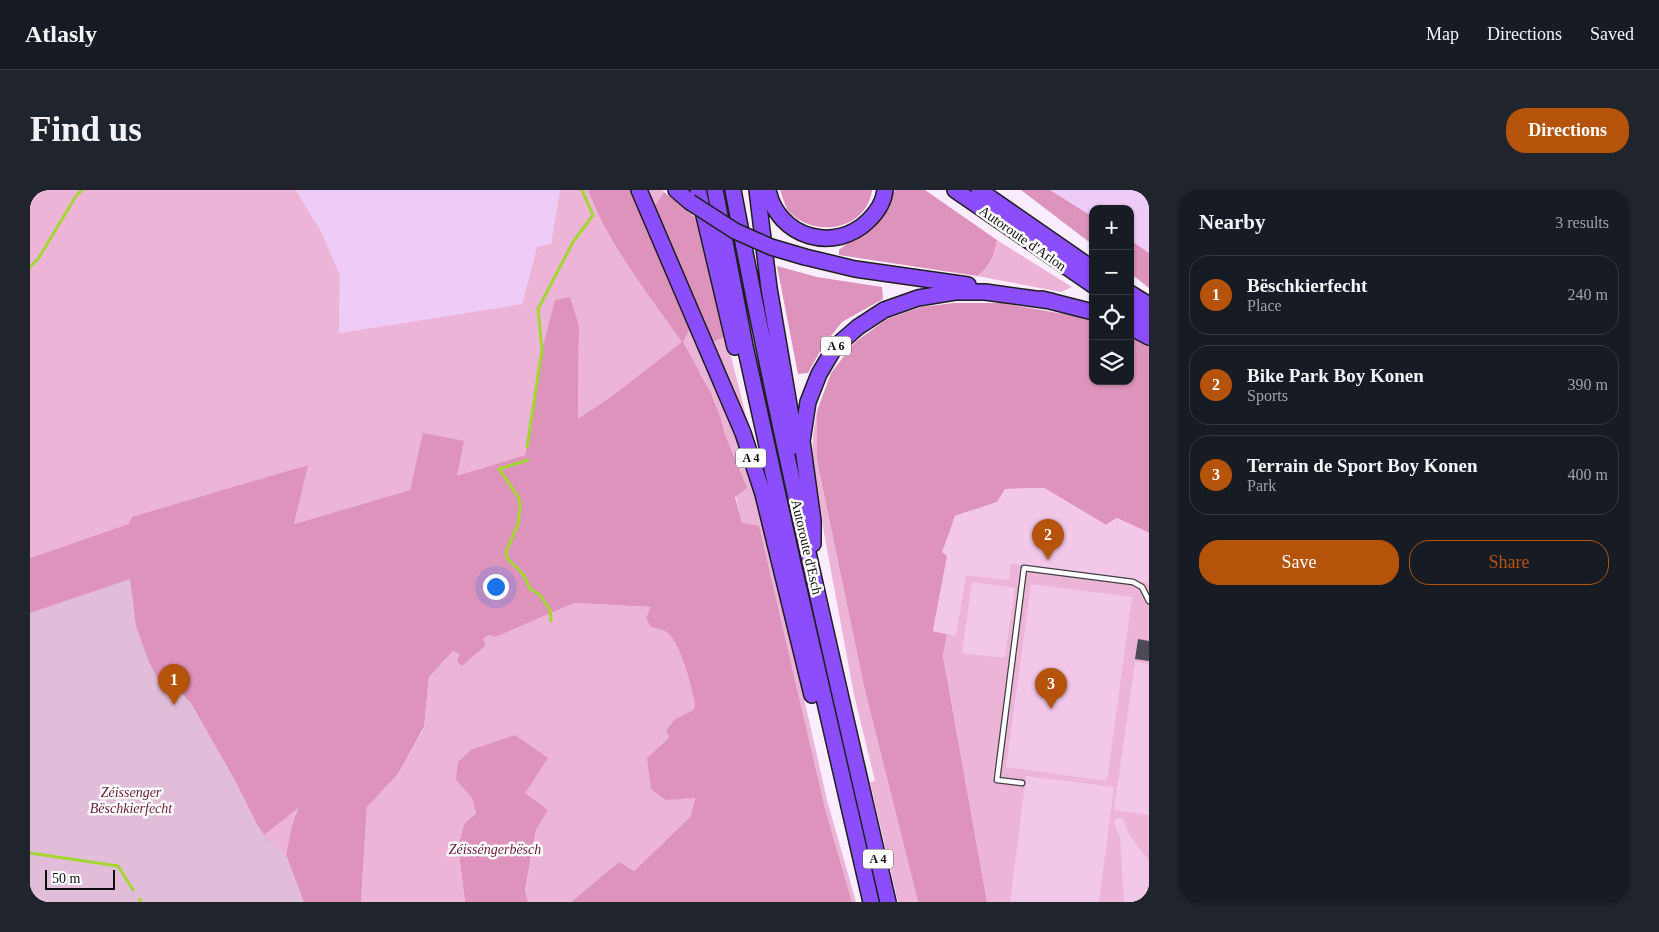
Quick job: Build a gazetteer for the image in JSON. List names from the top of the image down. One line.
{"streets":{"highway":["Autoroute d'Arlon","A 6","A 4","Autoroute d'Esch"]},"crossings":[["A 6","A 4"],["A 6","Autoroute d'Esch"],["A 4","Autoroute d'Esch"]],"parks":["Zéissenger Bëschkierfecht","Zéisséngerbësch"],"scale_bar":"50 m","page":{"header":"Atlasly","nav":["Map","Directions","Saved"],"buttons":["Directions",["Save","Share"]],"title":"Find us","heading":["Nearby","3 results"],"map_buttons":["+","−"],"list":[{"mark":"1","name":"Bëschkierfecht","note":"Place","value":"240 m"},{"mark":"2","name":"Bike Park Boy Konen","note":"Sports","value":"390 m"},{"mark":"3","name":"Terrain de Sport Boy Konen","note":"Park","value":"400 m"}],"pins":["2","1","3"],"scale":"50 m"}}
